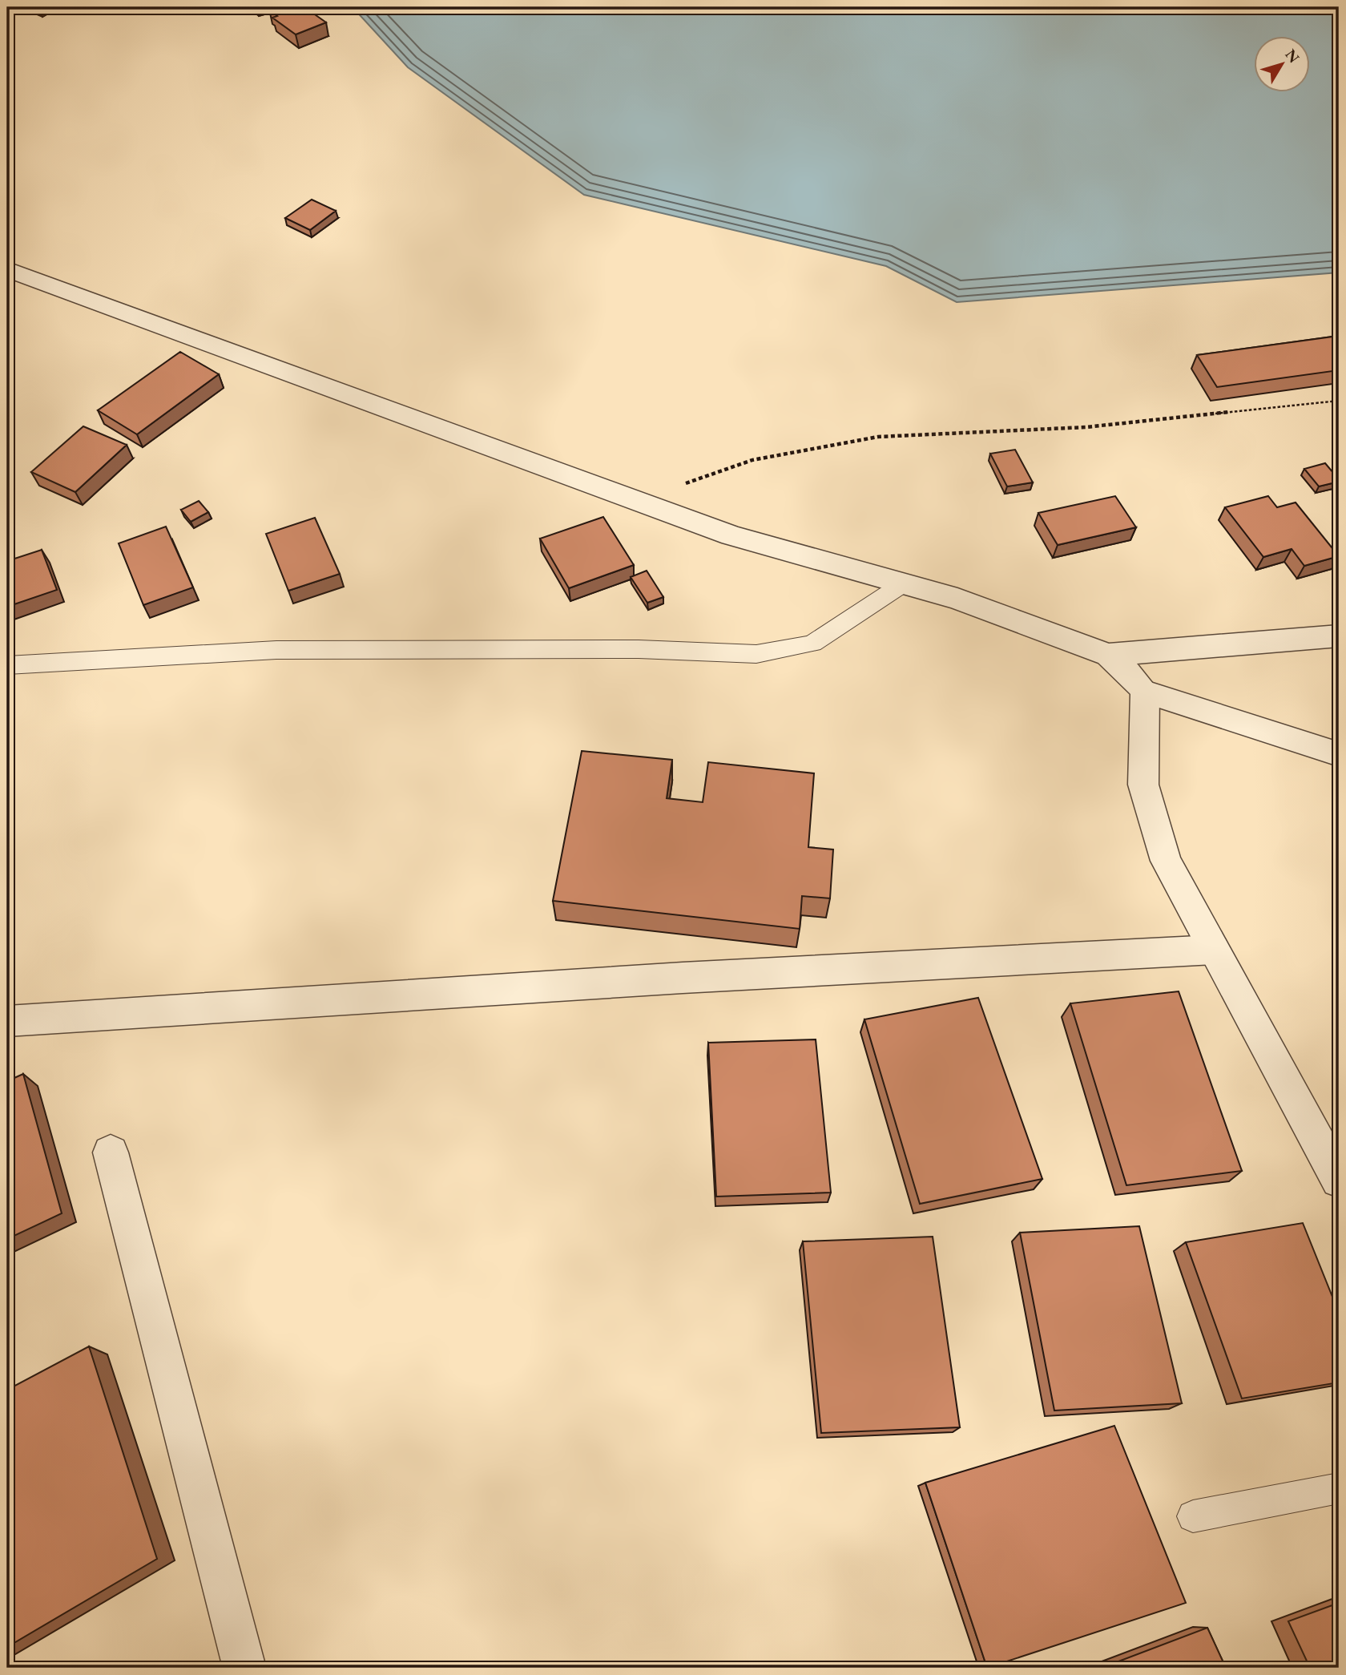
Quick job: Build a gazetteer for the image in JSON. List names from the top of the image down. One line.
{"north":"top right"}
